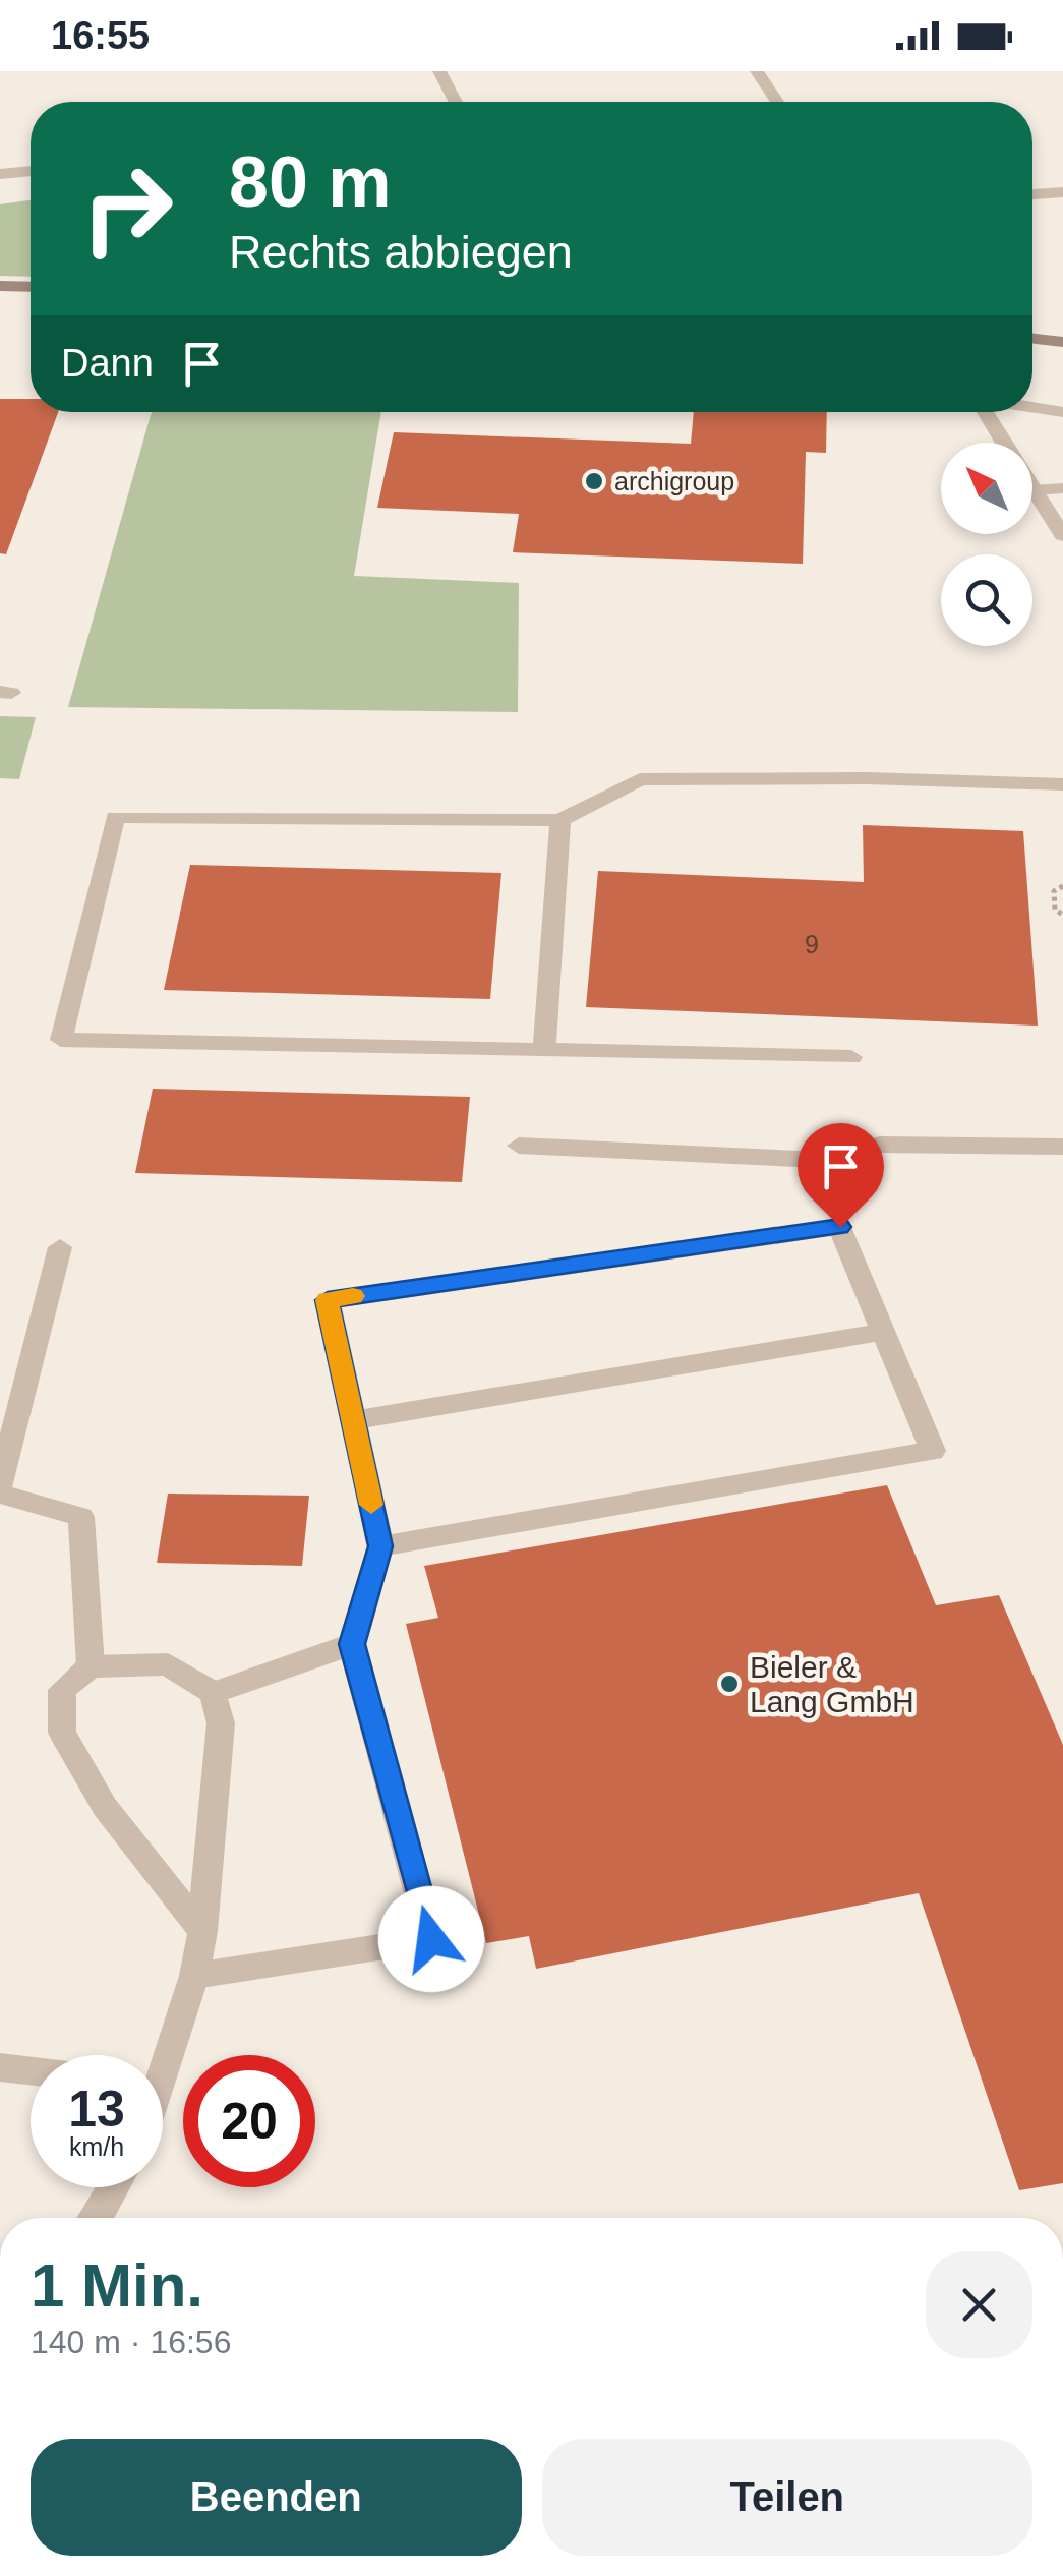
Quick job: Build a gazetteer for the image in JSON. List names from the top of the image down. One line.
{"places":["archigroup","Bieler & Lang GmbH"],"house_numbers":["9"],"north":"top left","page":{"status":"16:55","turn":["80 m","Rechts abbiegen"],"then":"Dann","speed":"13 km/h","limit":"20","heading":["1 Min.","140 m · 16:56"],"buttons":["Beenden","Teilen"]}}
